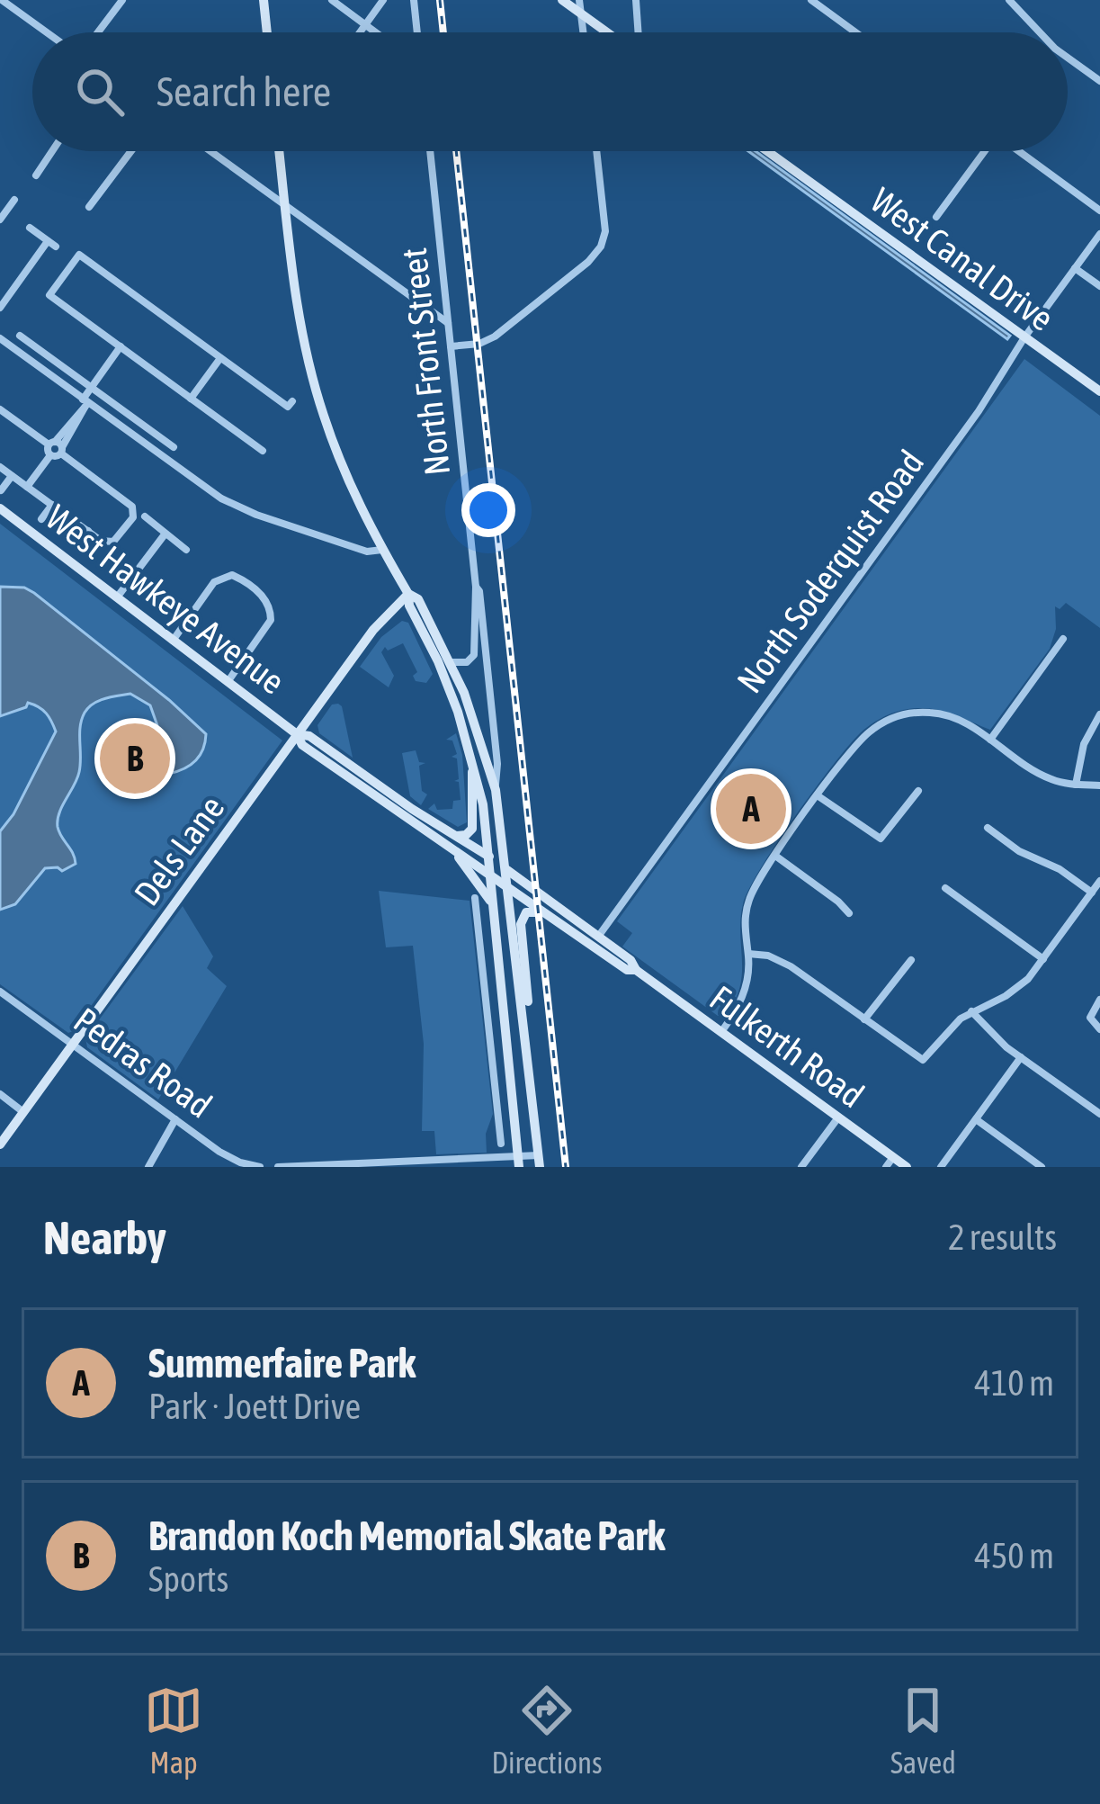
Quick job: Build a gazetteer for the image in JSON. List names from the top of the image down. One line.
{"streets":{"street":["West Canal Drive","North Front Street","North Soderquist Road","West Hawkeye Avenue","Dels Lane","Fulkerth Road","Pedras Road"]},"crossings":[["West Canal Drive","North Soderquist Road"],["North Soderquist Road","Fulkerth Road"],["West Hawkeye Avenue","Dels Lane"],["West Hawkeye Avenue","Fulkerth Road"],["Dels Lane","Pedras Road"]],"page":{"search":"Search here","pins":["B","A"],"heading":["Nearby","2 results"],"list":[{"mark":"A","name":"Summerfaire Park","note":"Park · Joett Drive","value":"410 m"},{"mark":"B","name":"Brandon Koch Memorial Skate Park","note":"Sports","value":"450 m"}],"nav":["Map","Directions","Saved"]}}
